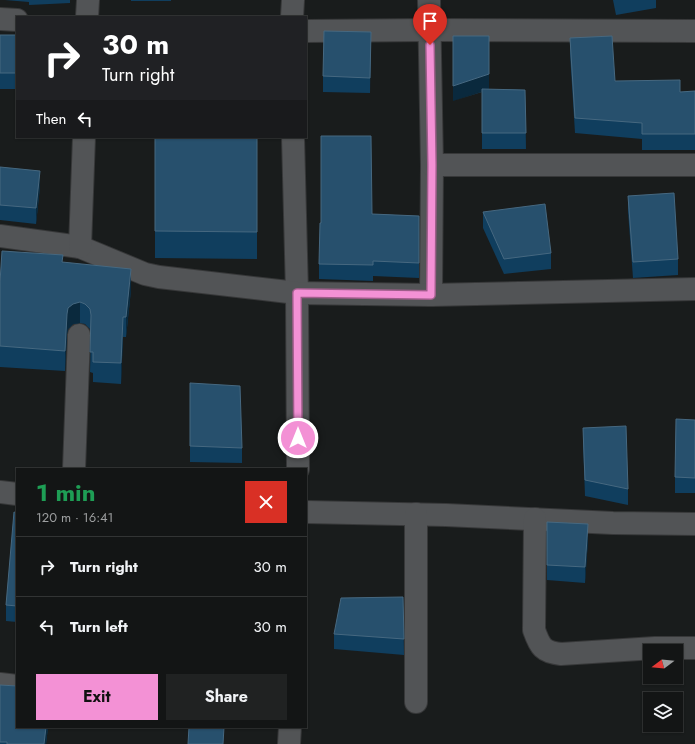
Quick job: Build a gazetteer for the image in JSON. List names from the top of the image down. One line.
{"north":"left","page":{"turn":["30 m","Turn right"],"then":"Then","heading":["1 min","120 m · 16:41"],"list":[{"name":"Turn right","value":"30 m"},{"name":"Turn left","value":"30 m"}],"buttons":["Exit","Share"]}}
